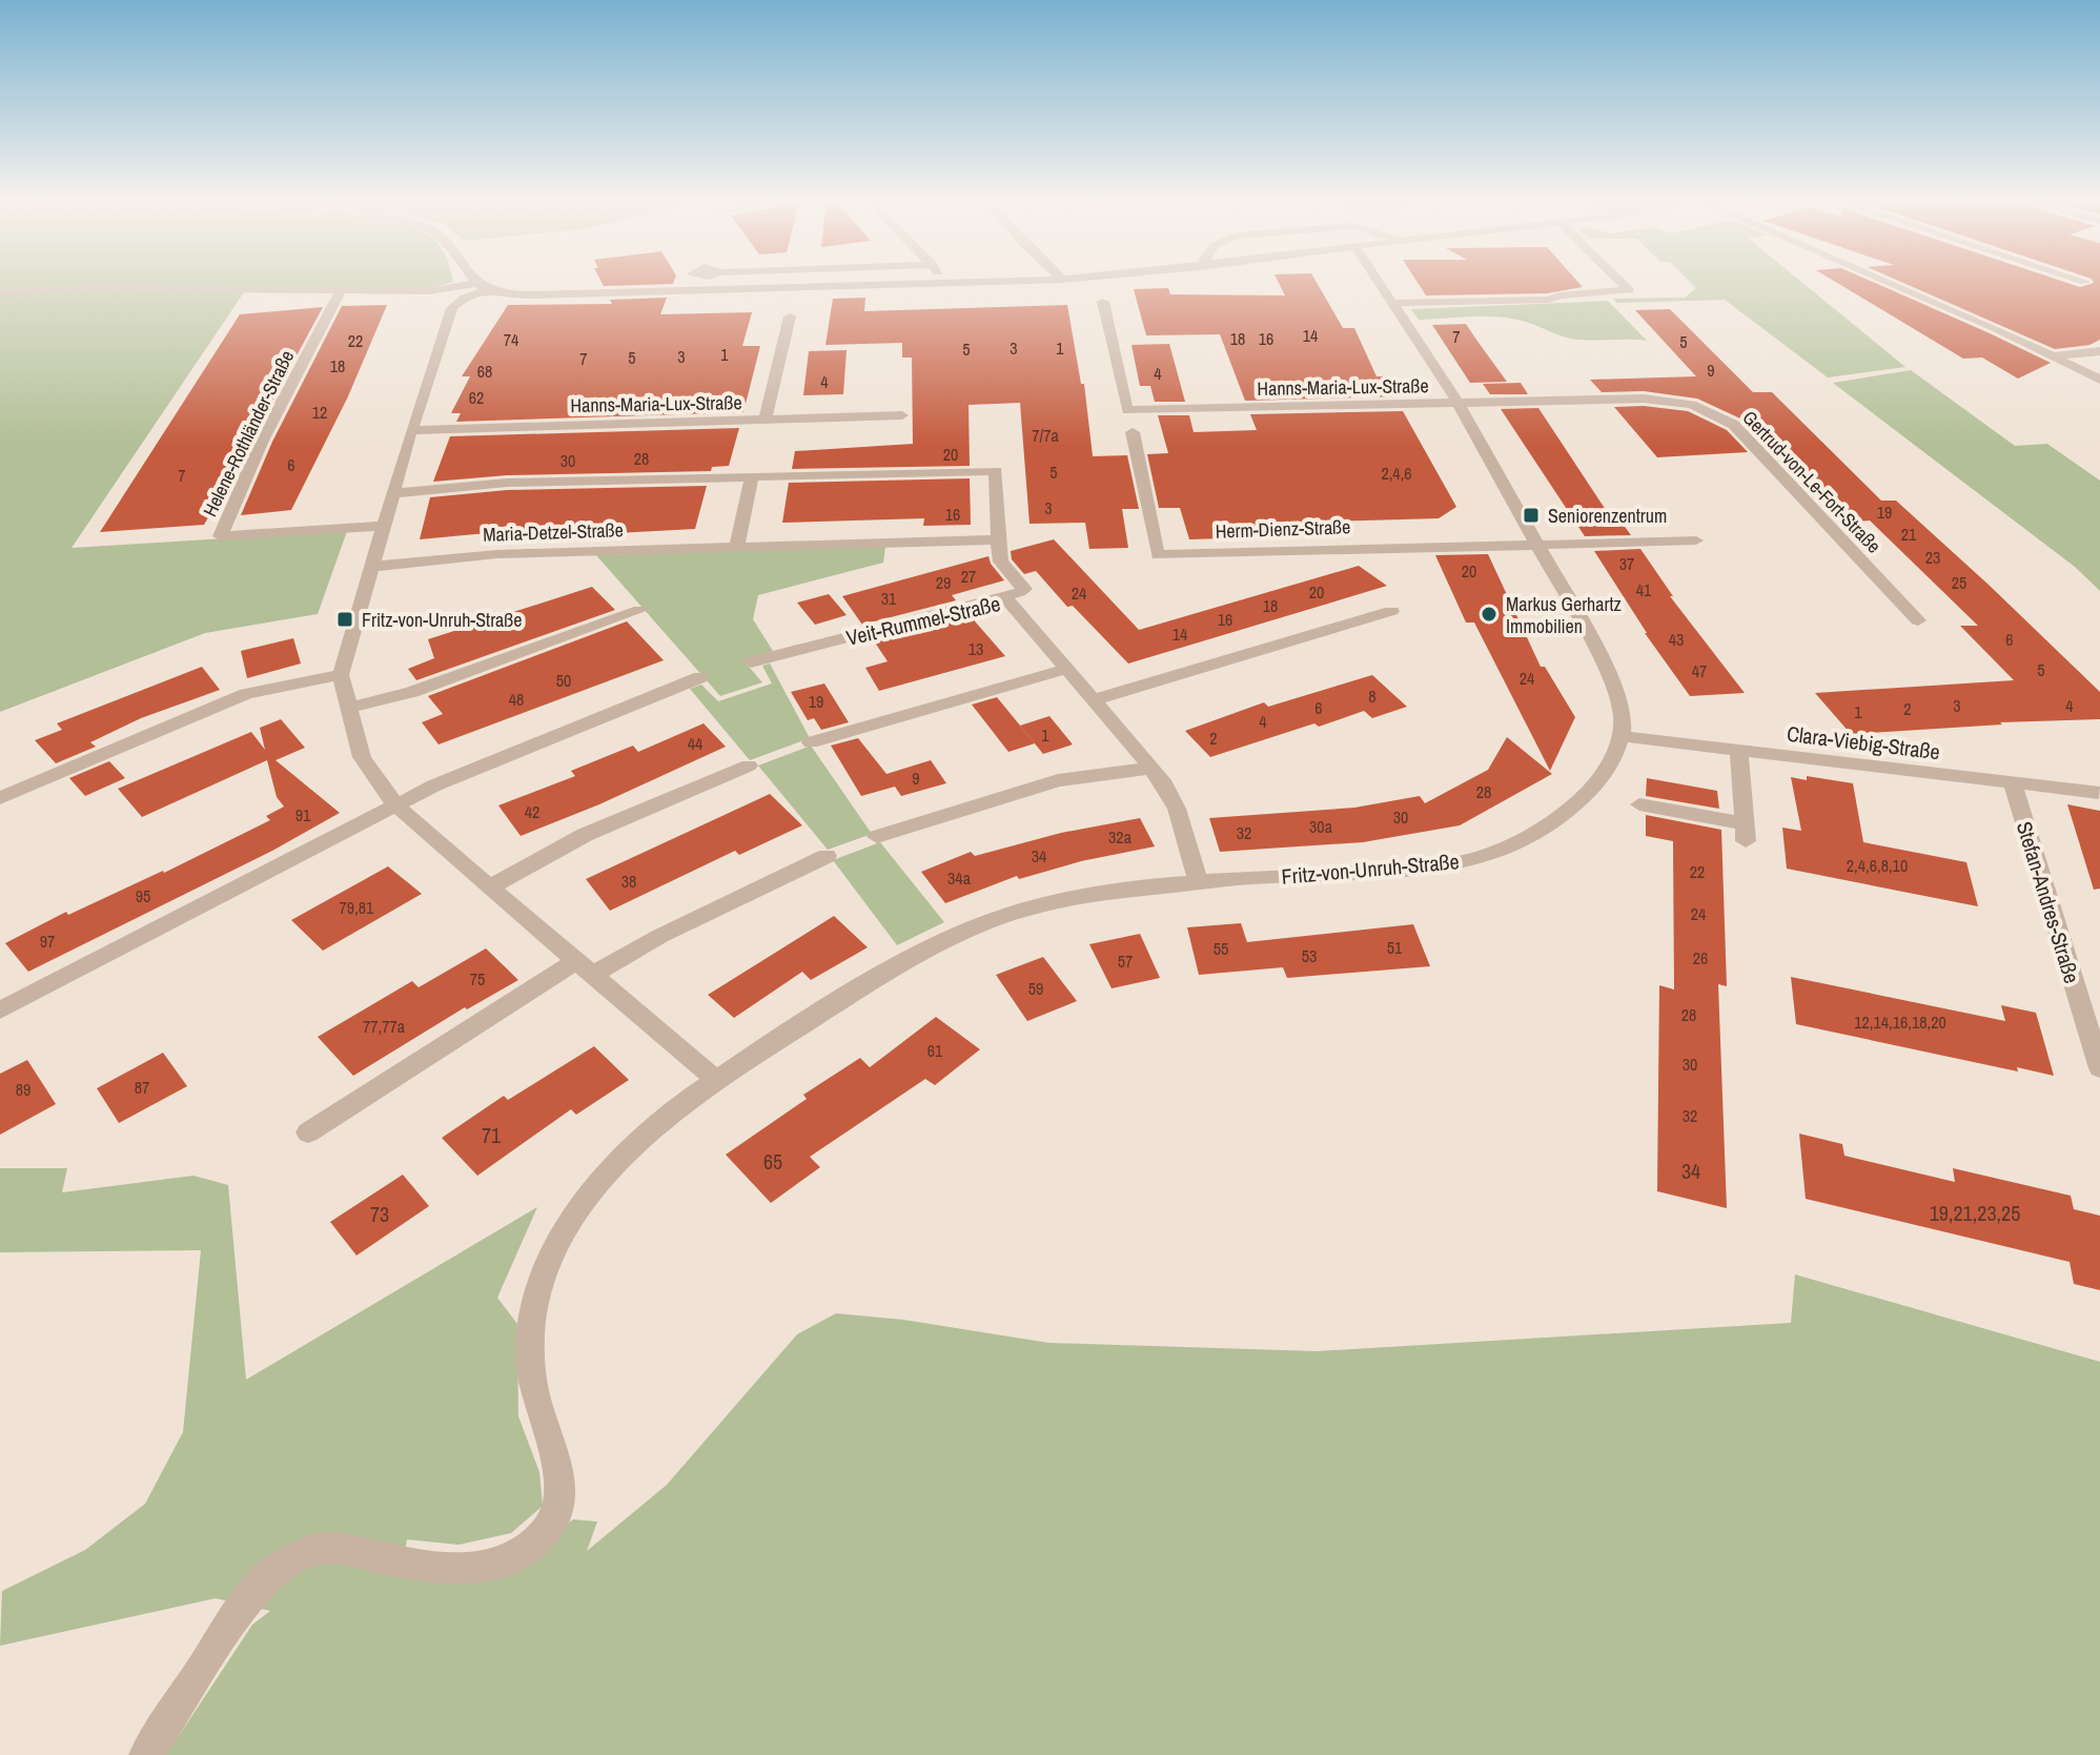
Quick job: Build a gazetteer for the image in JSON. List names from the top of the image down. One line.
{"streets":{"street":["Hanns-Maria-Lux-Straße","Helene-Rothländer-Straße","Gertrud-von-Le-Fort-Straße","Herm-Dienz-Straße","Maria-Detzel-Straße","Veit-Rummel-Straße","Clara-Viebig-Straße","Fritz-von-Unruh-Straße","Stefan-Andres-Straße"]},"crossings":[["Hanns-Maria-Lux-Straße","Gertrud-von-Le-Fort-Straße"],["Veit-Rummel-Straße","Fritz-von-Unruh-Straße"],["Clara-Viebig-Straße","Fritz-von-Unruh-Straße"],["Clara-Viebig-Straße","Stefan-Andres-Straße"]],"places":{"transit":["Seniorenzentrum","Fritz-von-Unruh-Straße"],"other":["Markus Gerhartz Immobilien"]},"house_numbers":["14","7","18","16","74","22","5","3","1","5","1","3","5","7","18","9","68","4","4","62","12","7/7a","20","28","30","6","5","2,4,6","7","3","19","16","21","23","37","20","27","29","25","41","20","24","31","18","16","14","43","6","13","5","47","24","50","8","48","19","3","4","6","2","1","4","1","2","44","9","28","42","91","30","30a","32","32a","34","2,4,6,8,10","22","34a","38","95","79,81","24","97","51","55","53","26","57","75","59","28","12,14,16,18,20","77,77a","61","30","87","89","32","71","65","34","19,21,23,25","73"]}
